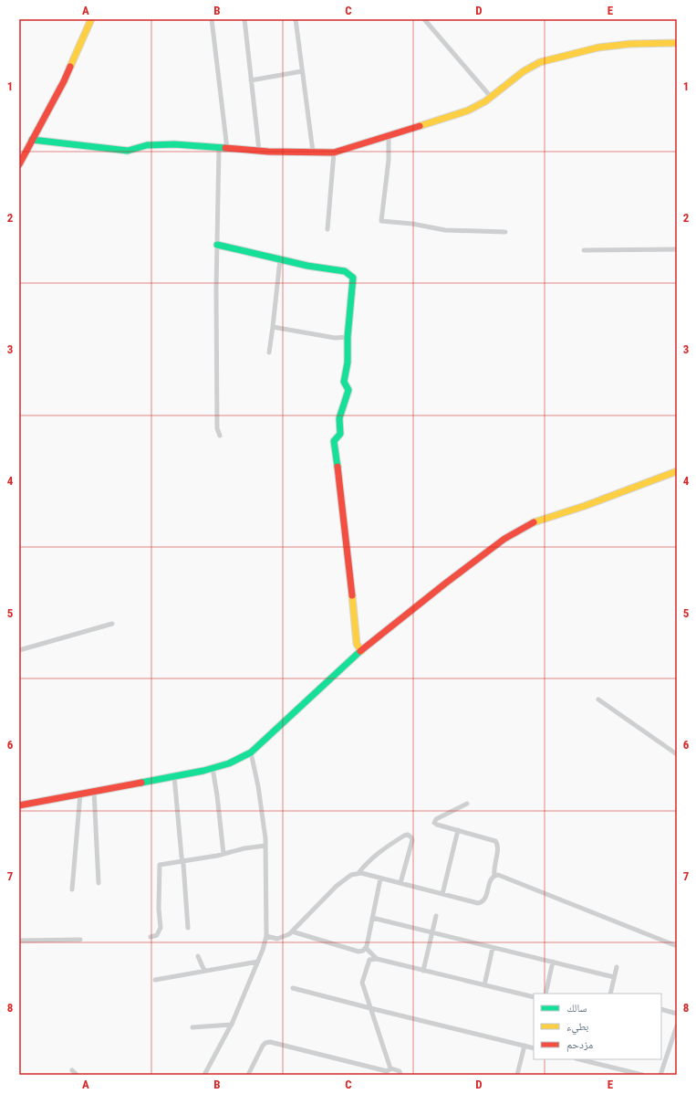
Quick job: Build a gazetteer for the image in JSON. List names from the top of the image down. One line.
{"legend":["سالك","بطيء","مزدحم"],"grid":{"columns":["A","B","C","D","E"],"rows":["1","2","3","4","5","6","7","8"]}}
